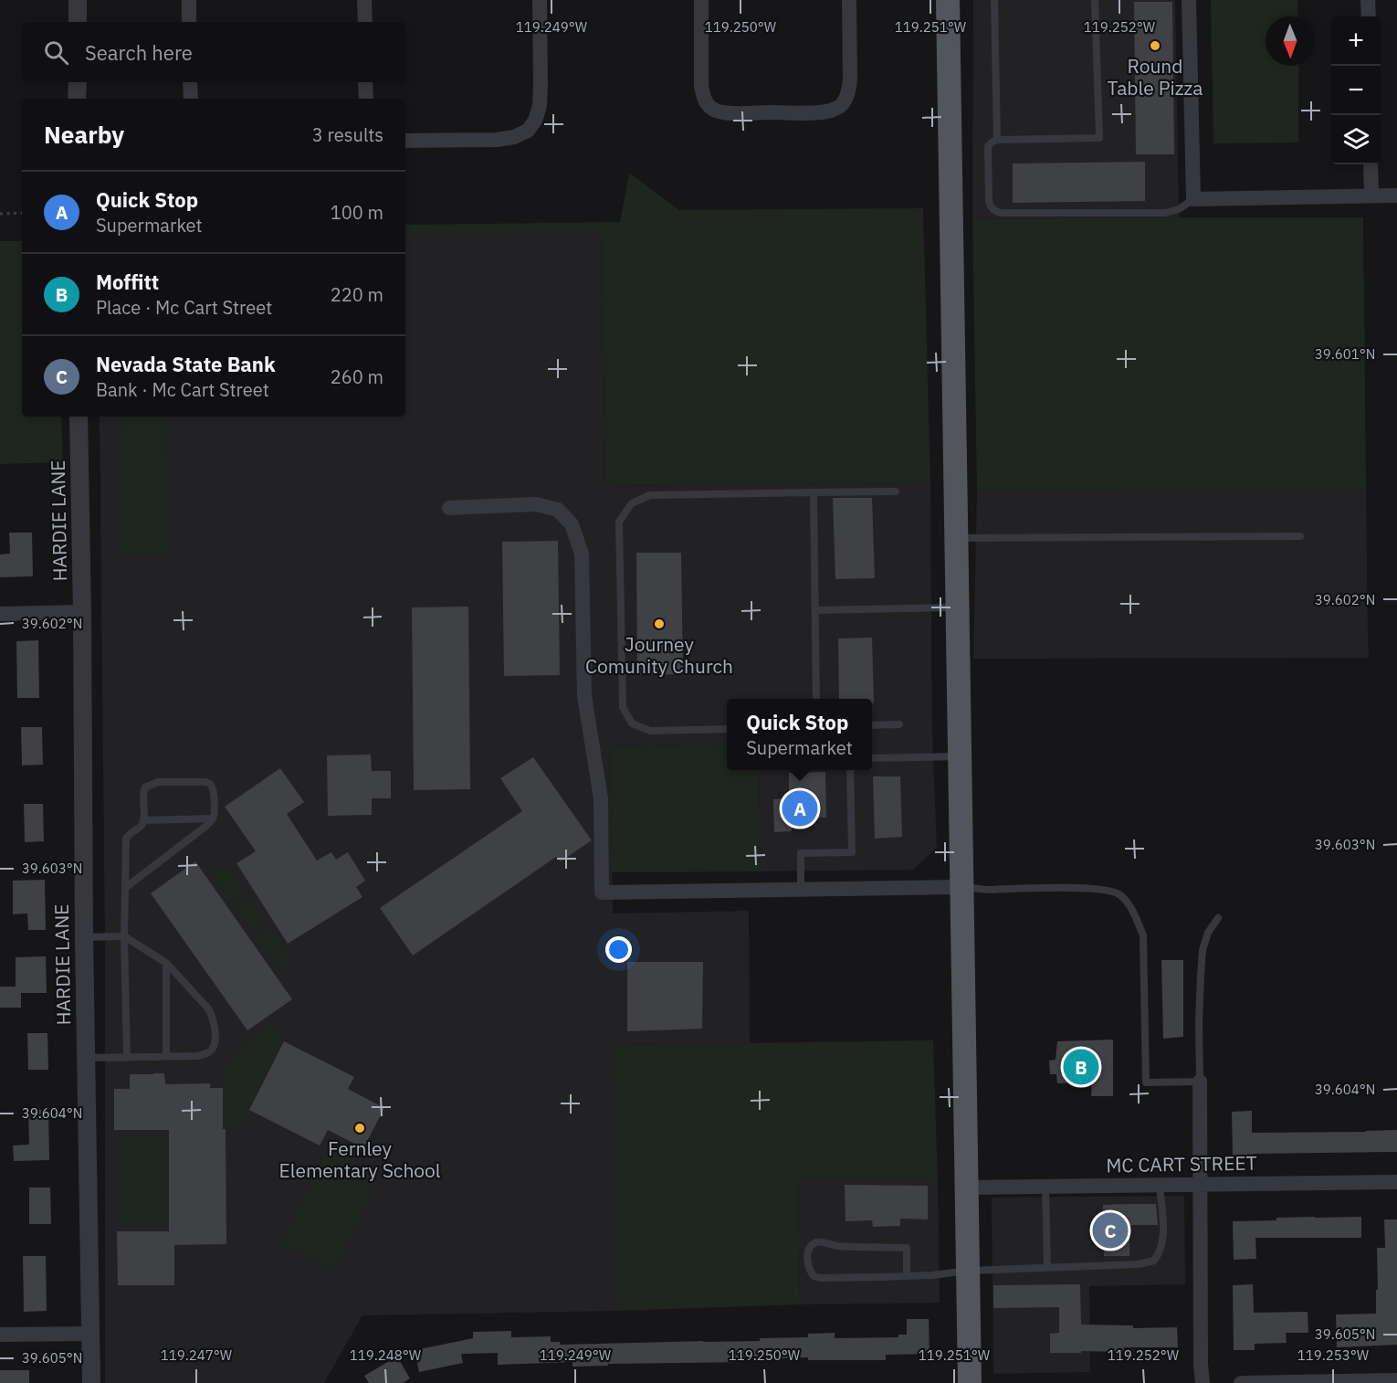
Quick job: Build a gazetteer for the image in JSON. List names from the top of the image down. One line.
{"streets":{"street":["HARDIE LANE","MC CART STREET"]},"places":["Round Table Pizza","Journey Comunity Church","Fernley Elementary School"],"north":"bottom","page":{"map_buttons":["+","−"],"search":"Search here","heading":["Nearby","3 results"],"list":[{"mark":"A","name":"Quick Stop","note":"Supermarket","value":"100 m"},{"mark":"B","name":"Moffitt","note":"Place · Mc Cart Street","value":"220 m"},{"mark":"C","name":"Nevada State Bank","note":"Bank · Mc Cart Street","value":"260 m"}],"popup":["Quick Stop","Supermarket"],"pins":["A","B","C"]},"coordinates":["119.249°W","119.250°W","119.251°W","119.252°W","39.601°N","39.602°N","39.603°N","39.604°N","39.605°N","119.247°W","119.248°W","119.253°W"]}
